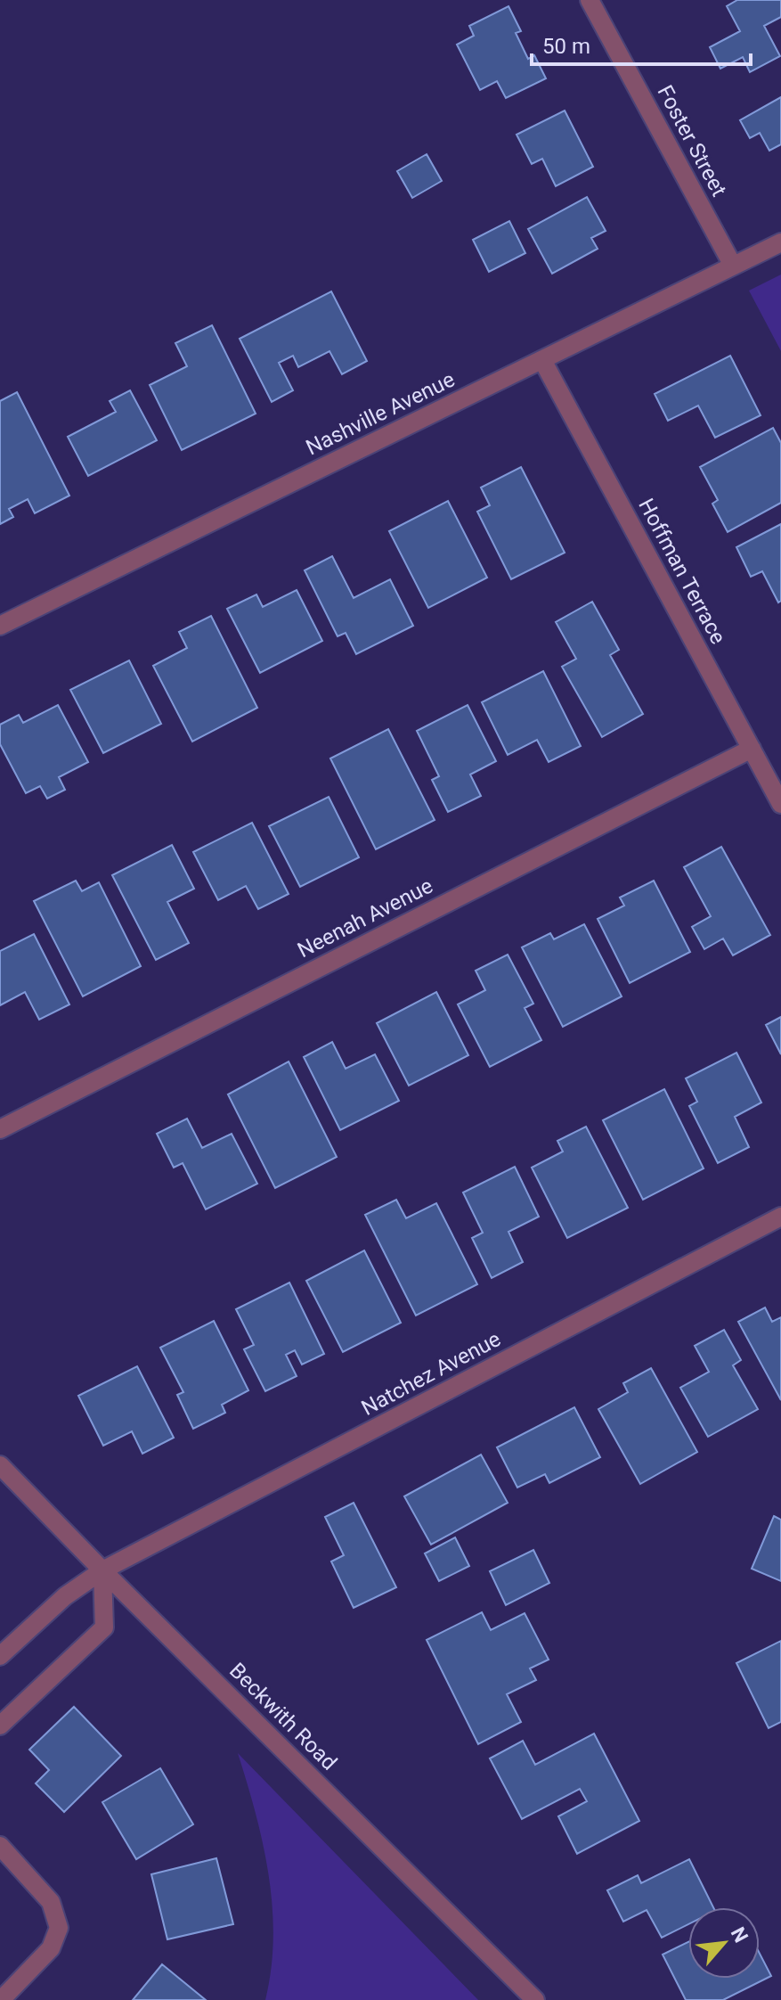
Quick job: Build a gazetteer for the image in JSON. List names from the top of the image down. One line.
{"streets":{"street":["Foster Street","Nashville Avenue","Hoffman Terrace","Neenah Avenue","Natchez Avenue","Beckwith Road"]},"crossings":[["Foster Street","Nashville Avenue"],["Nashville Avenue","Hoffman Terrace"],["Hoffman Terrace","Neenah Avenue"],["Natchez Avenue","Beckwith Road"]],"scale_bar":"50 m","north":"top right"}
